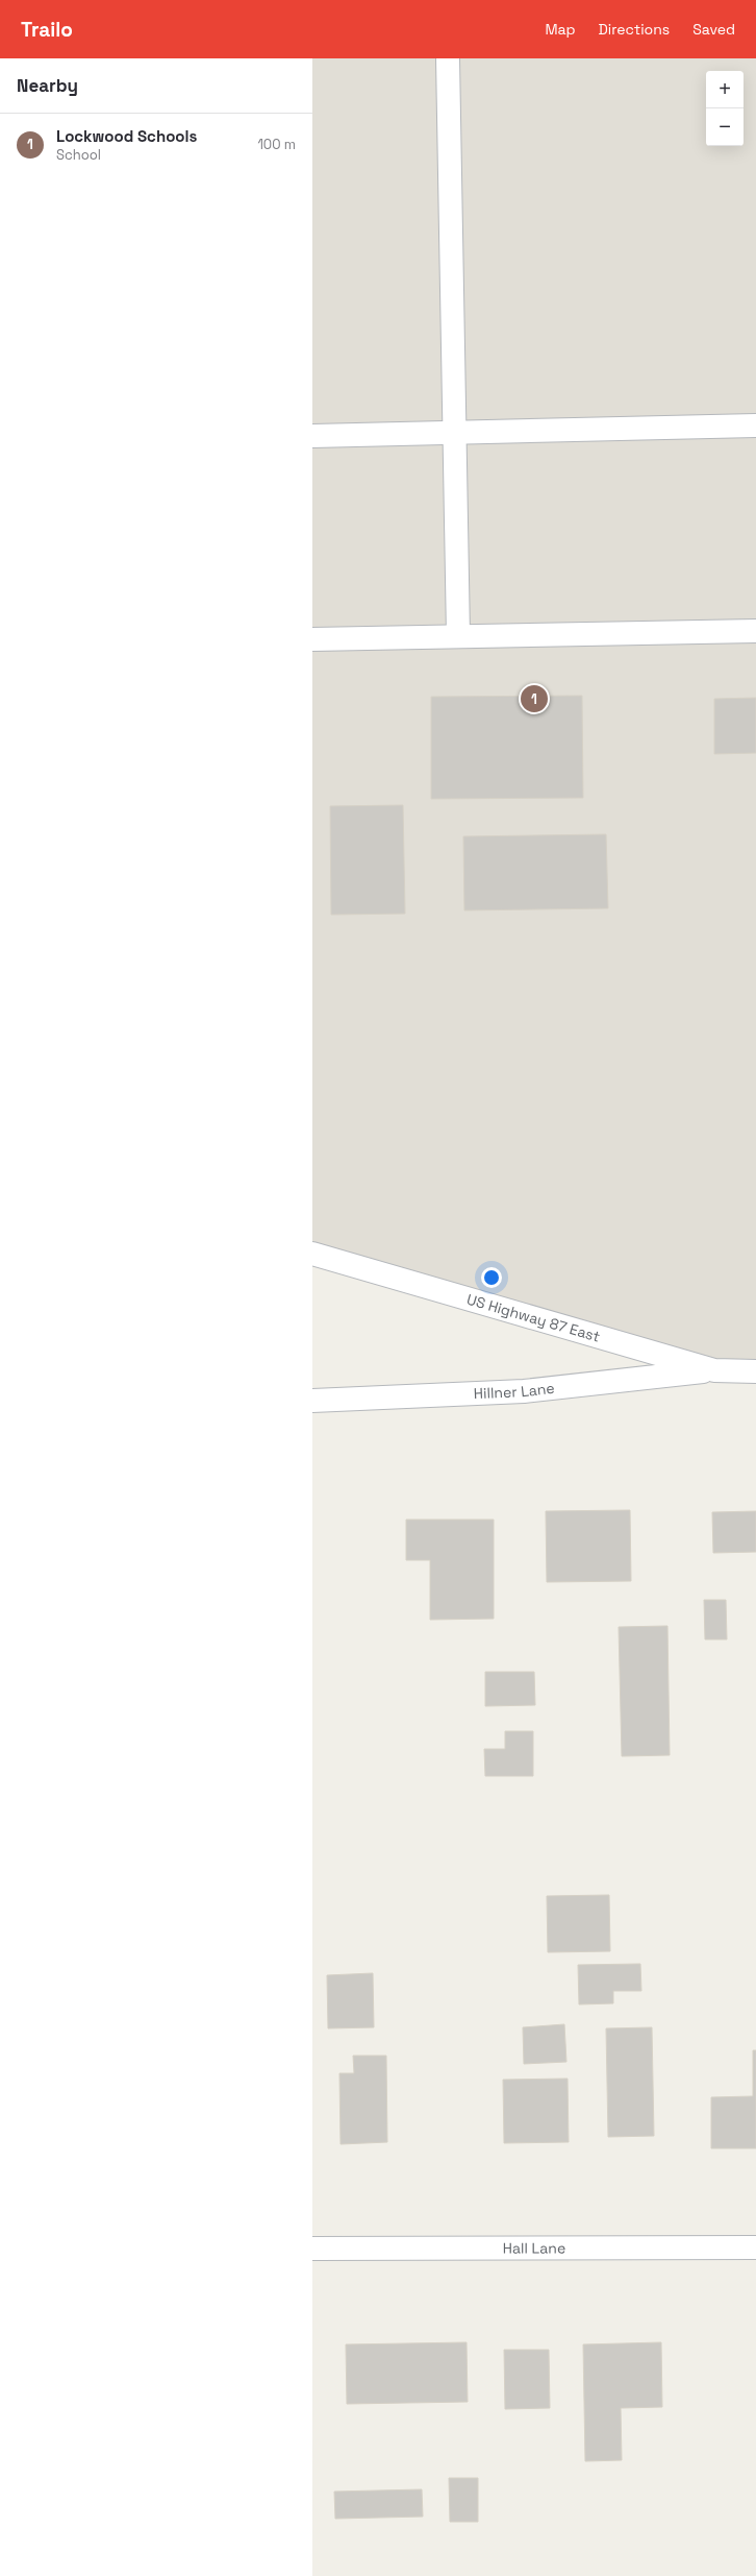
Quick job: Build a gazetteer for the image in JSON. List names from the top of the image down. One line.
{"streets":{"street":["US Highway 87 East","Hillner Lane","Hall Lane"]},"crossings":[["US Highway 87 East","Hillner Lane"]],"page":{"header":"Trailo","nav":["Map","Directions","Saved"],"heading":"Nearby","map_buttons":["+","−"],"list":[{"mark":"1","name":"Lockwood Schools","note":"School","value":"100 m"}],"pins":"1"}}
